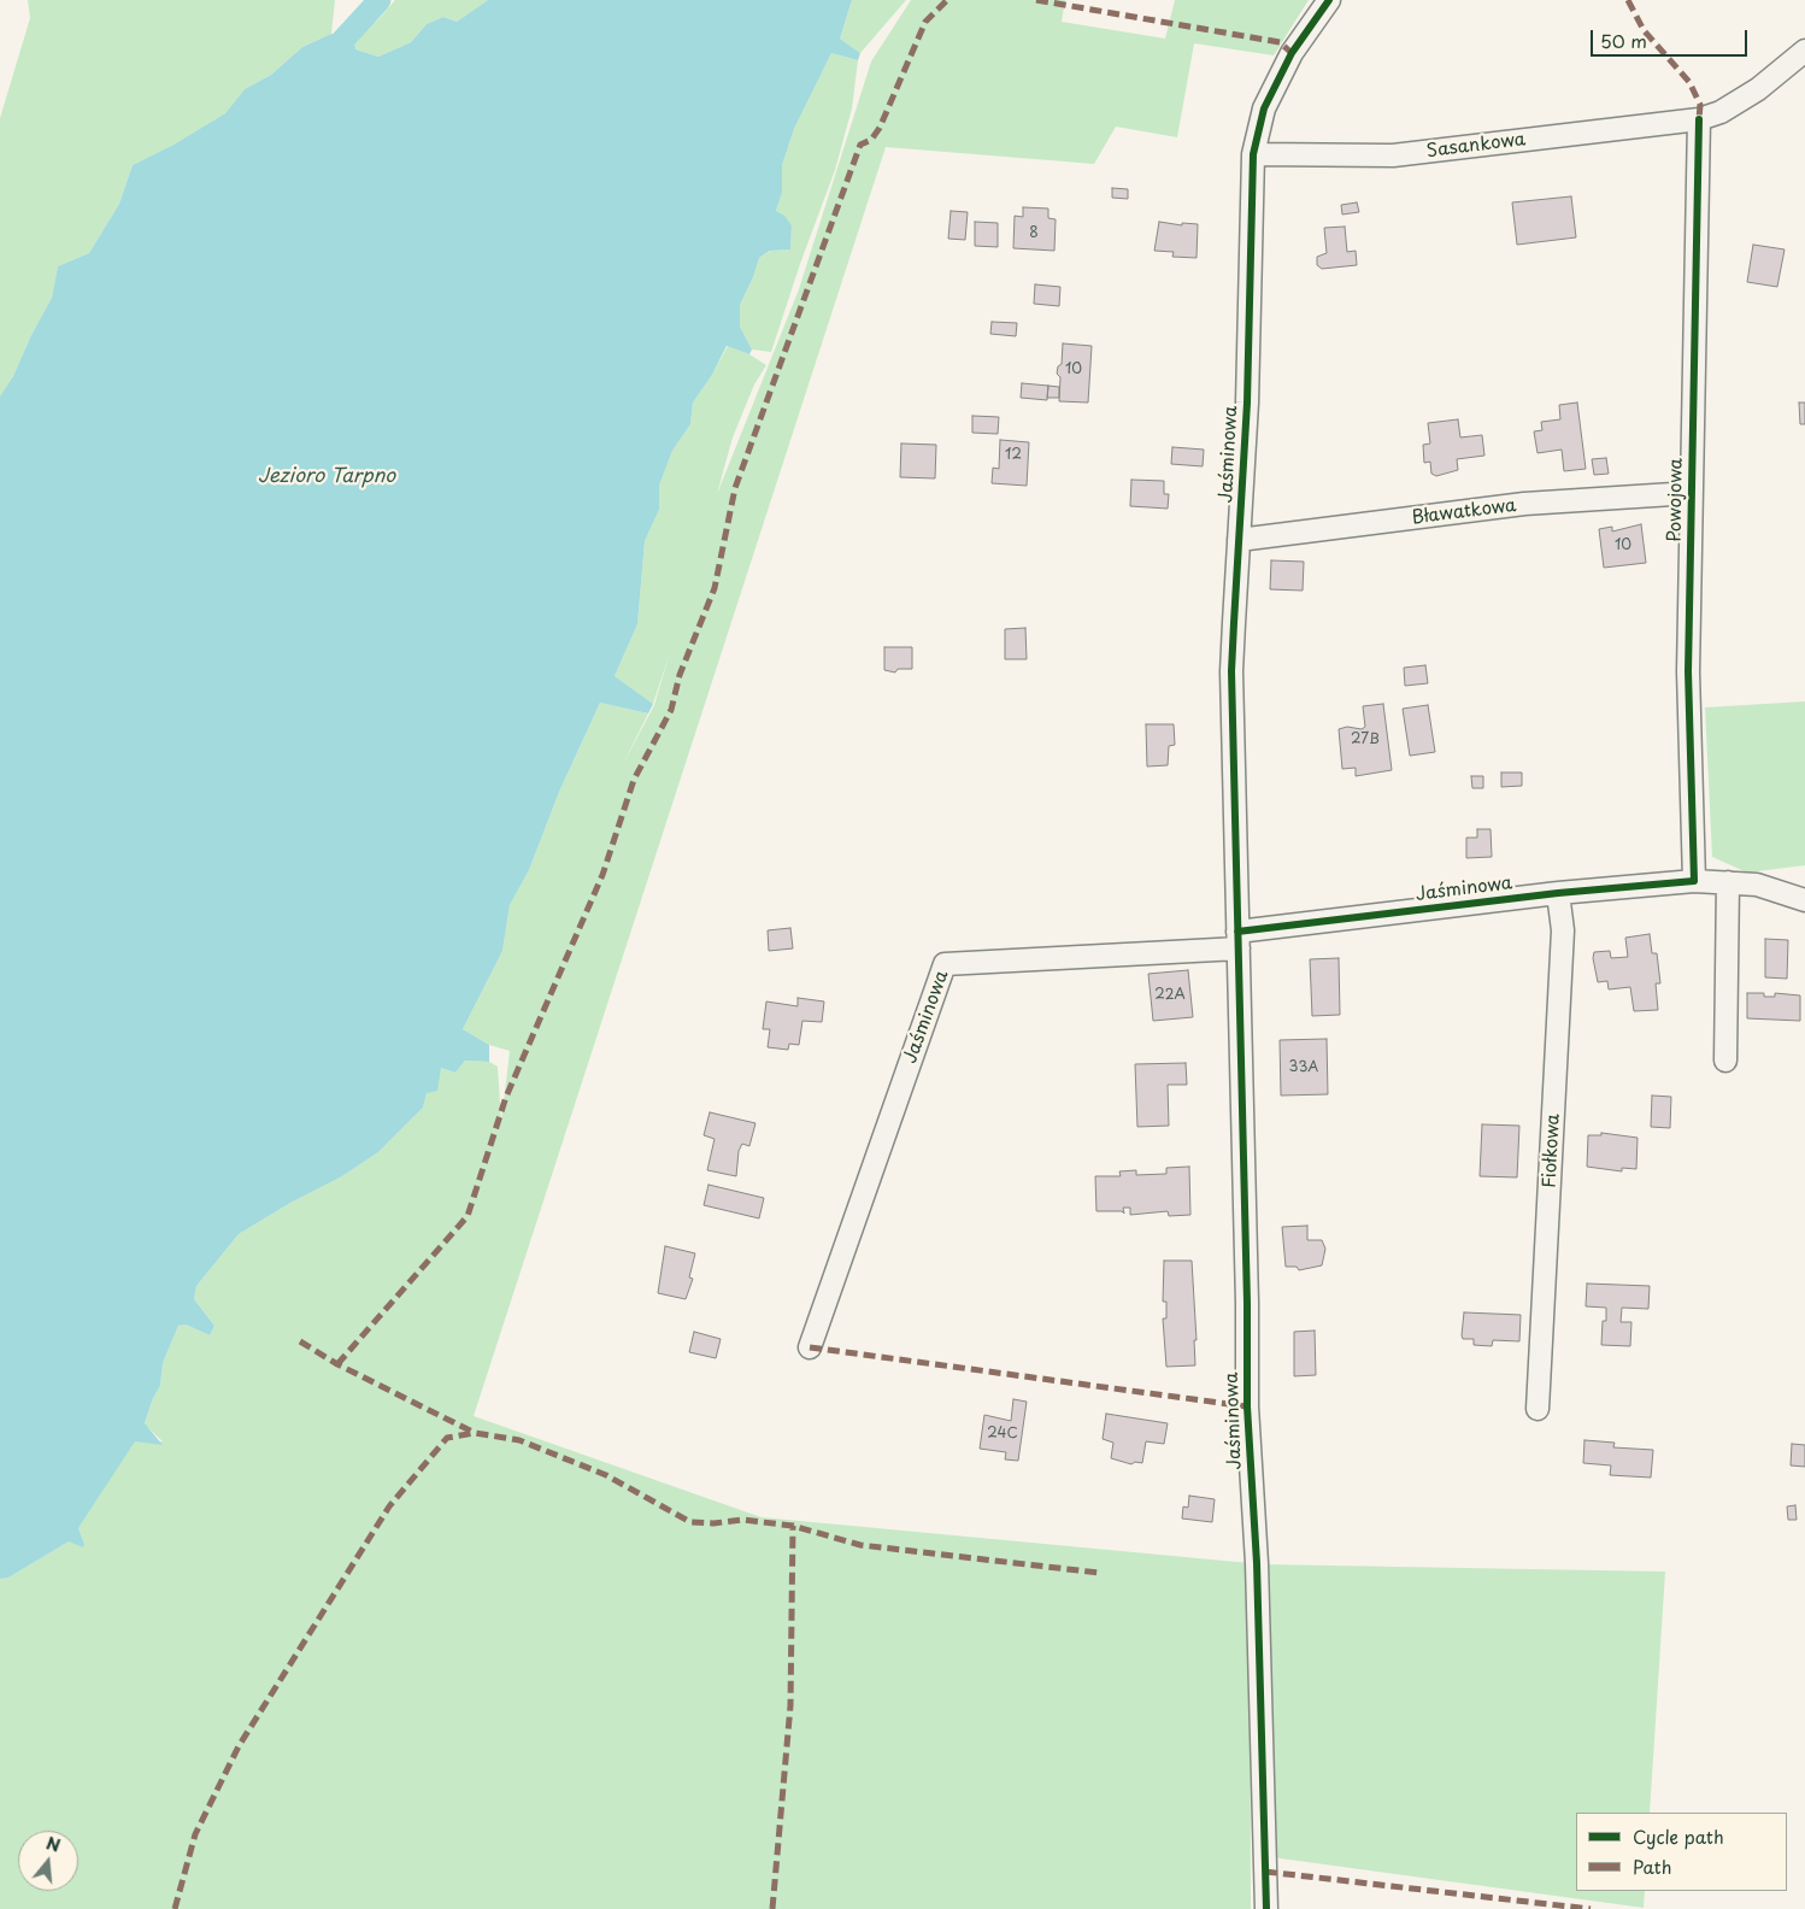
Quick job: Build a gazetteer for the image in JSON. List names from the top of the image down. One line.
{"streets":{"street":["Sasankowa","Jaśminowa","Powojowa","Bławatkowa","Fiołkowa"]},"crossings":[["Sasankowa","Jaśminowa"],["Sasankowa","Powojowa"],["Jaśminowa","Powojowa"],["Jaśminowa","Bławatkowa"],["Jaśminowa","Fiołkowa"],["Powojowa","Bławatkowa"]],"water":["Jezioro Tarpno"],"house_numbers":["8","10","12","10","27B","22A","33A","24C"],"legend":["Cycle path","Path"],"scale_bar":"50 m","north":"top"}
